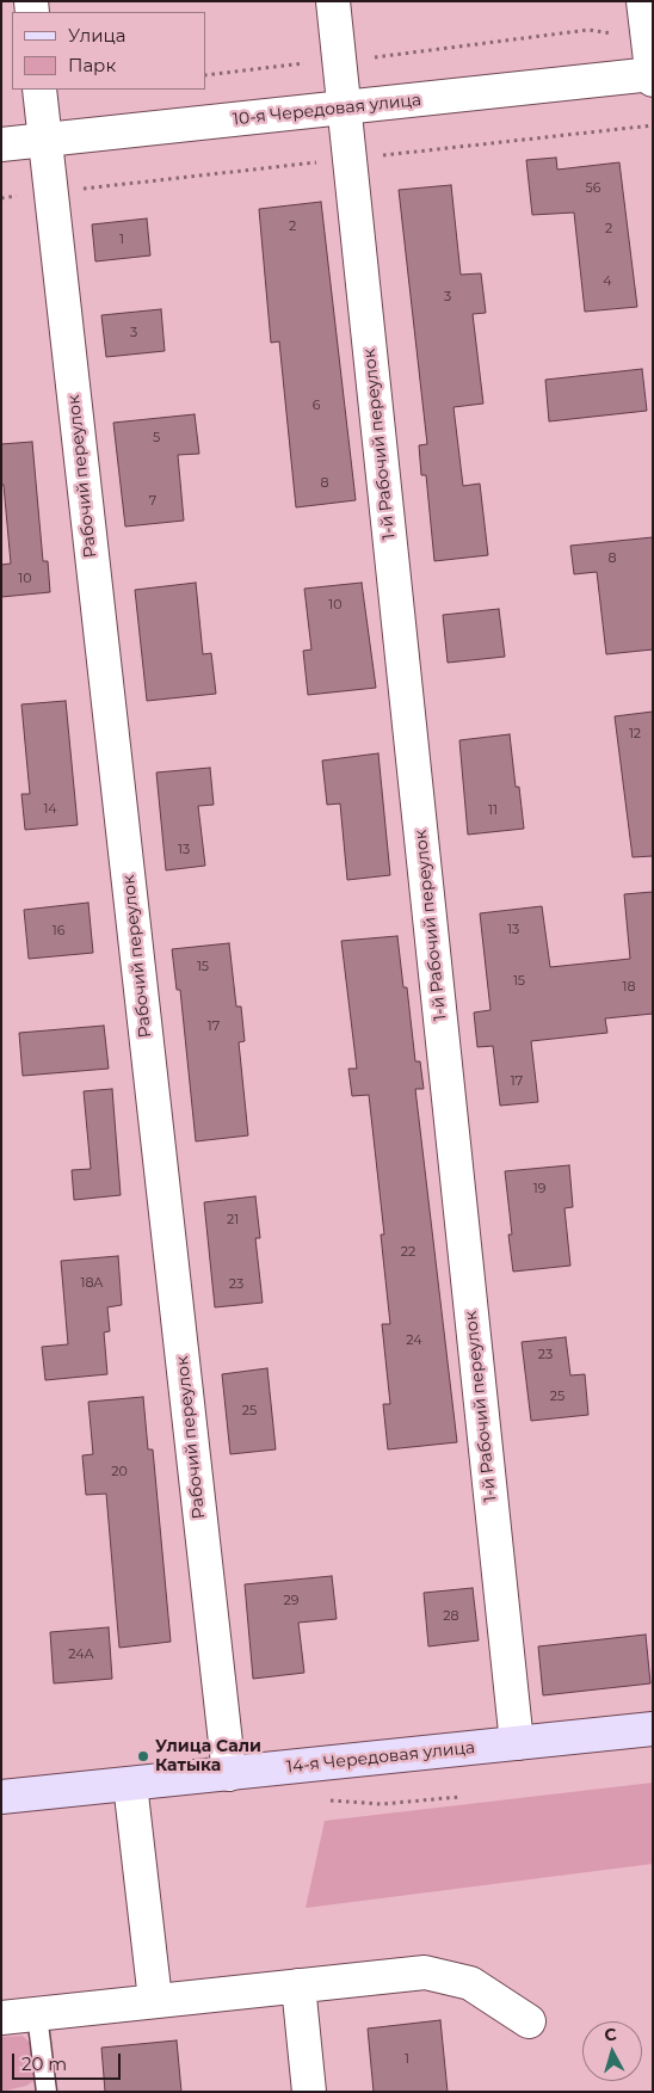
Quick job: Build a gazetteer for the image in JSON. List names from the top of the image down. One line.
{"streets":{"main road":["14-я Чередовая улица"],"street":["10-я Чередовая улица","1-й Рабочий переулок","Рабочий переулок"]},"crossings":[["10-я Чередовая улица","1-й Рабочий переулок"],["10-я Чередовая улица","Рабочий переулок"],["1-й Рабочий переулок","14-я Чередовая улица"],["Рабочий переулок","14-я Чередовая улица"]],"places":["Улица Сали Катыка"],"house_numbers":["56","2","2","1","4","3","3","6","5","8","7","8","10","10","12","14","11","13","13","16","15","15","18","17","17","19","21","22","18А","23","24","23","25","25","20","29","28","24А","1"],"legend":["Улица","Парк"],"scale_bar":"20 m","north":"top"}
